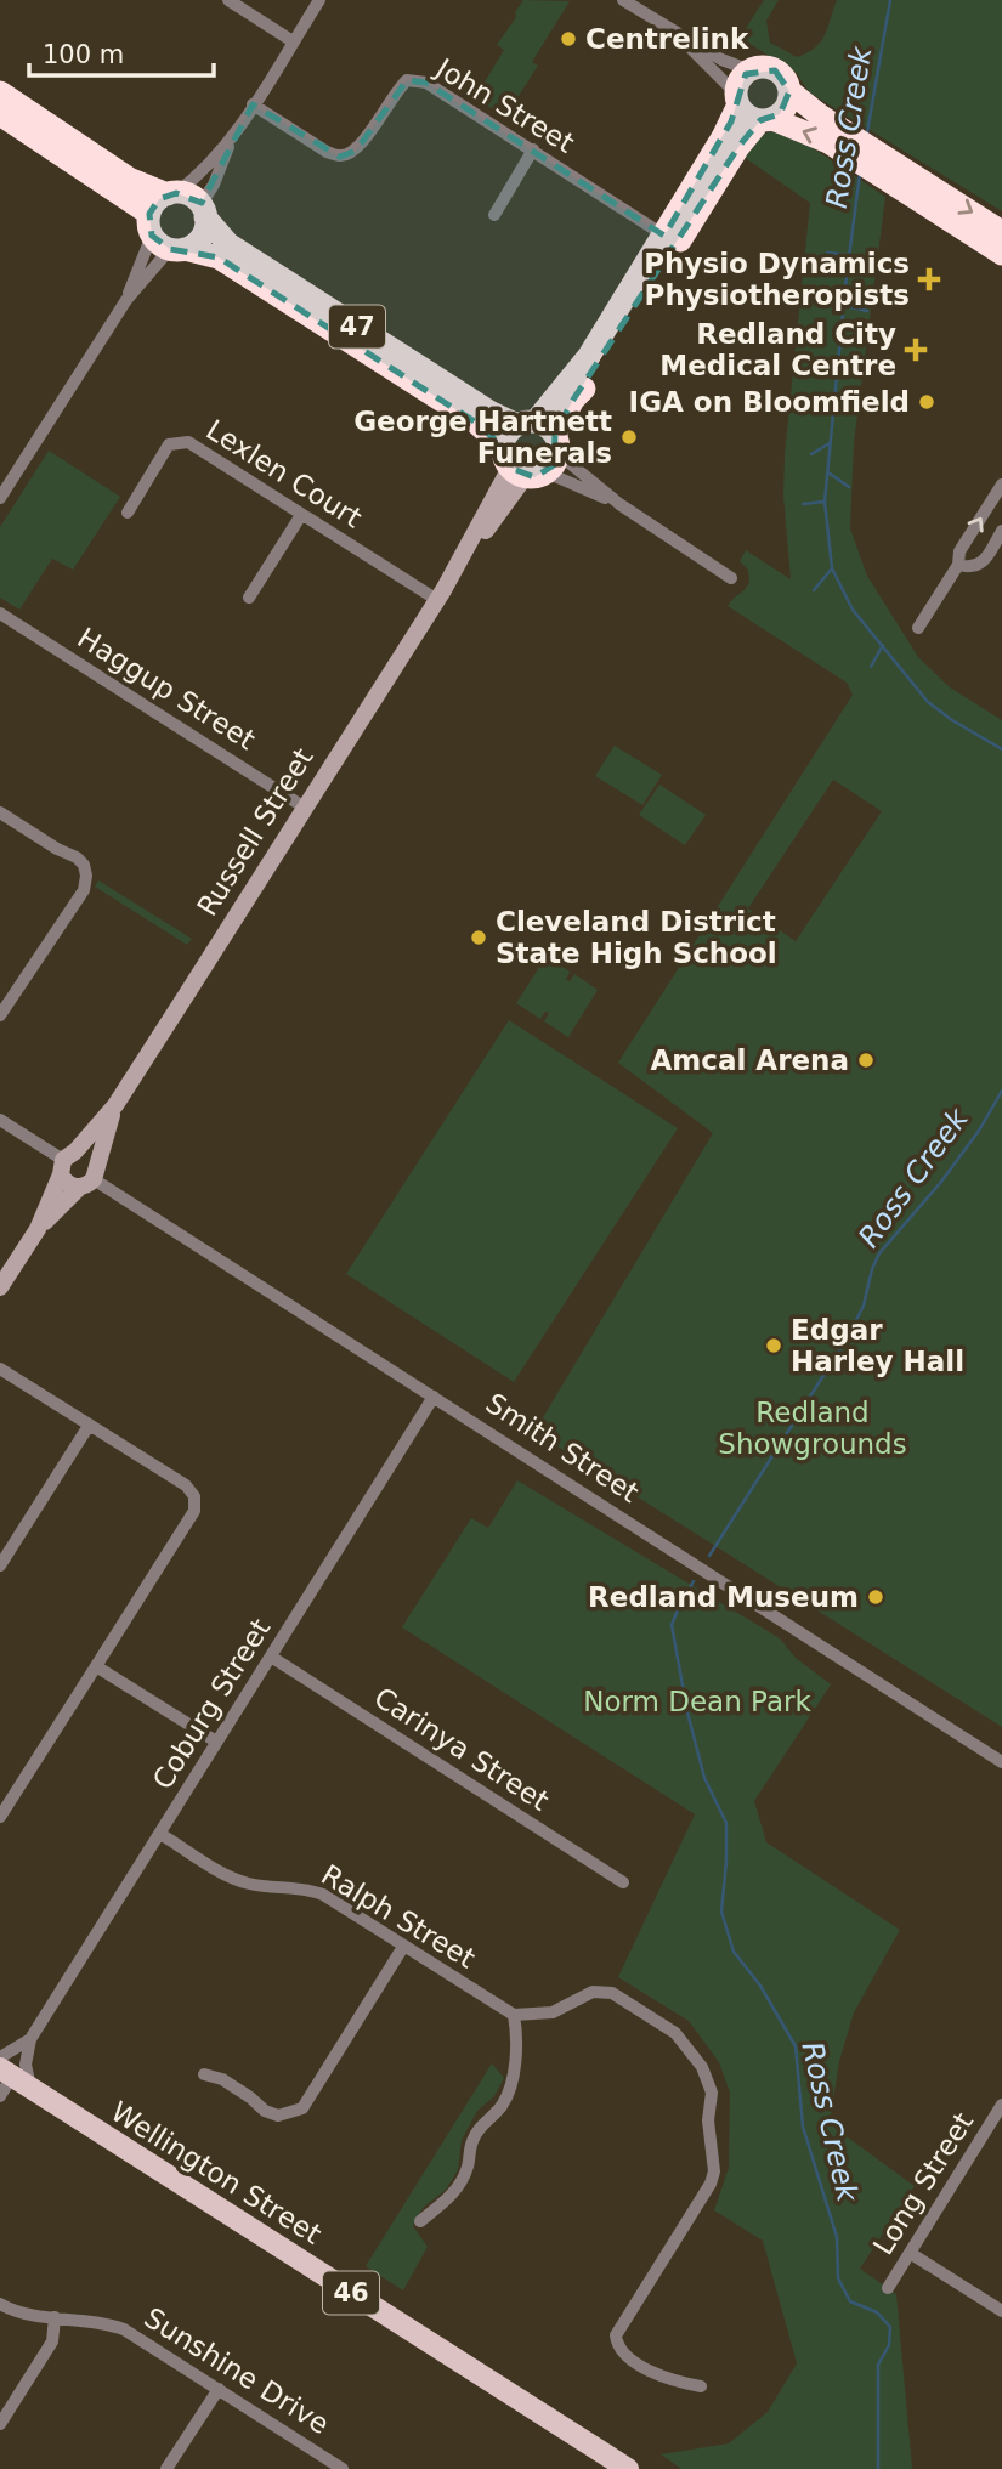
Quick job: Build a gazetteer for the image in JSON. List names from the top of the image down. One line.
{"streets":{"highway":["47","Russell Street"],"main road":["Wellington Street","46"],"street":["John Street","Lexlen Court","Haggup Street","Smith Street","Coburg Street","Carinya Street","Ralph Street","Long Street","Sunshine Drive"]},"crossings":[["John Street","Russell Street"],["47","Russell Street"],["Lexlen Court","Russell Street"],["Haggup Street","Russell Street"],["Russell Street","Smith Street"],["Smith Street","Coburg Street"],["Coburg Street","Carinya Street"],["Coburg Street","Ralph Street"],["Coburg Street","Wellington Street"]],"water":["Ross Creek"],"parks":["Redland Showgrounds","Norm Dean Park"],"places":{"other":["Centrelink","IGA on Bloomfield","George Hartnett Funerals","Cleveland District State High School","Amcal Arena","Edgar Harley Hall","Redland Museum"],"health":["Physio Dynamics Physiotheropists","Redland City Medical Centre"]},"scale_bar":"100 m"}
